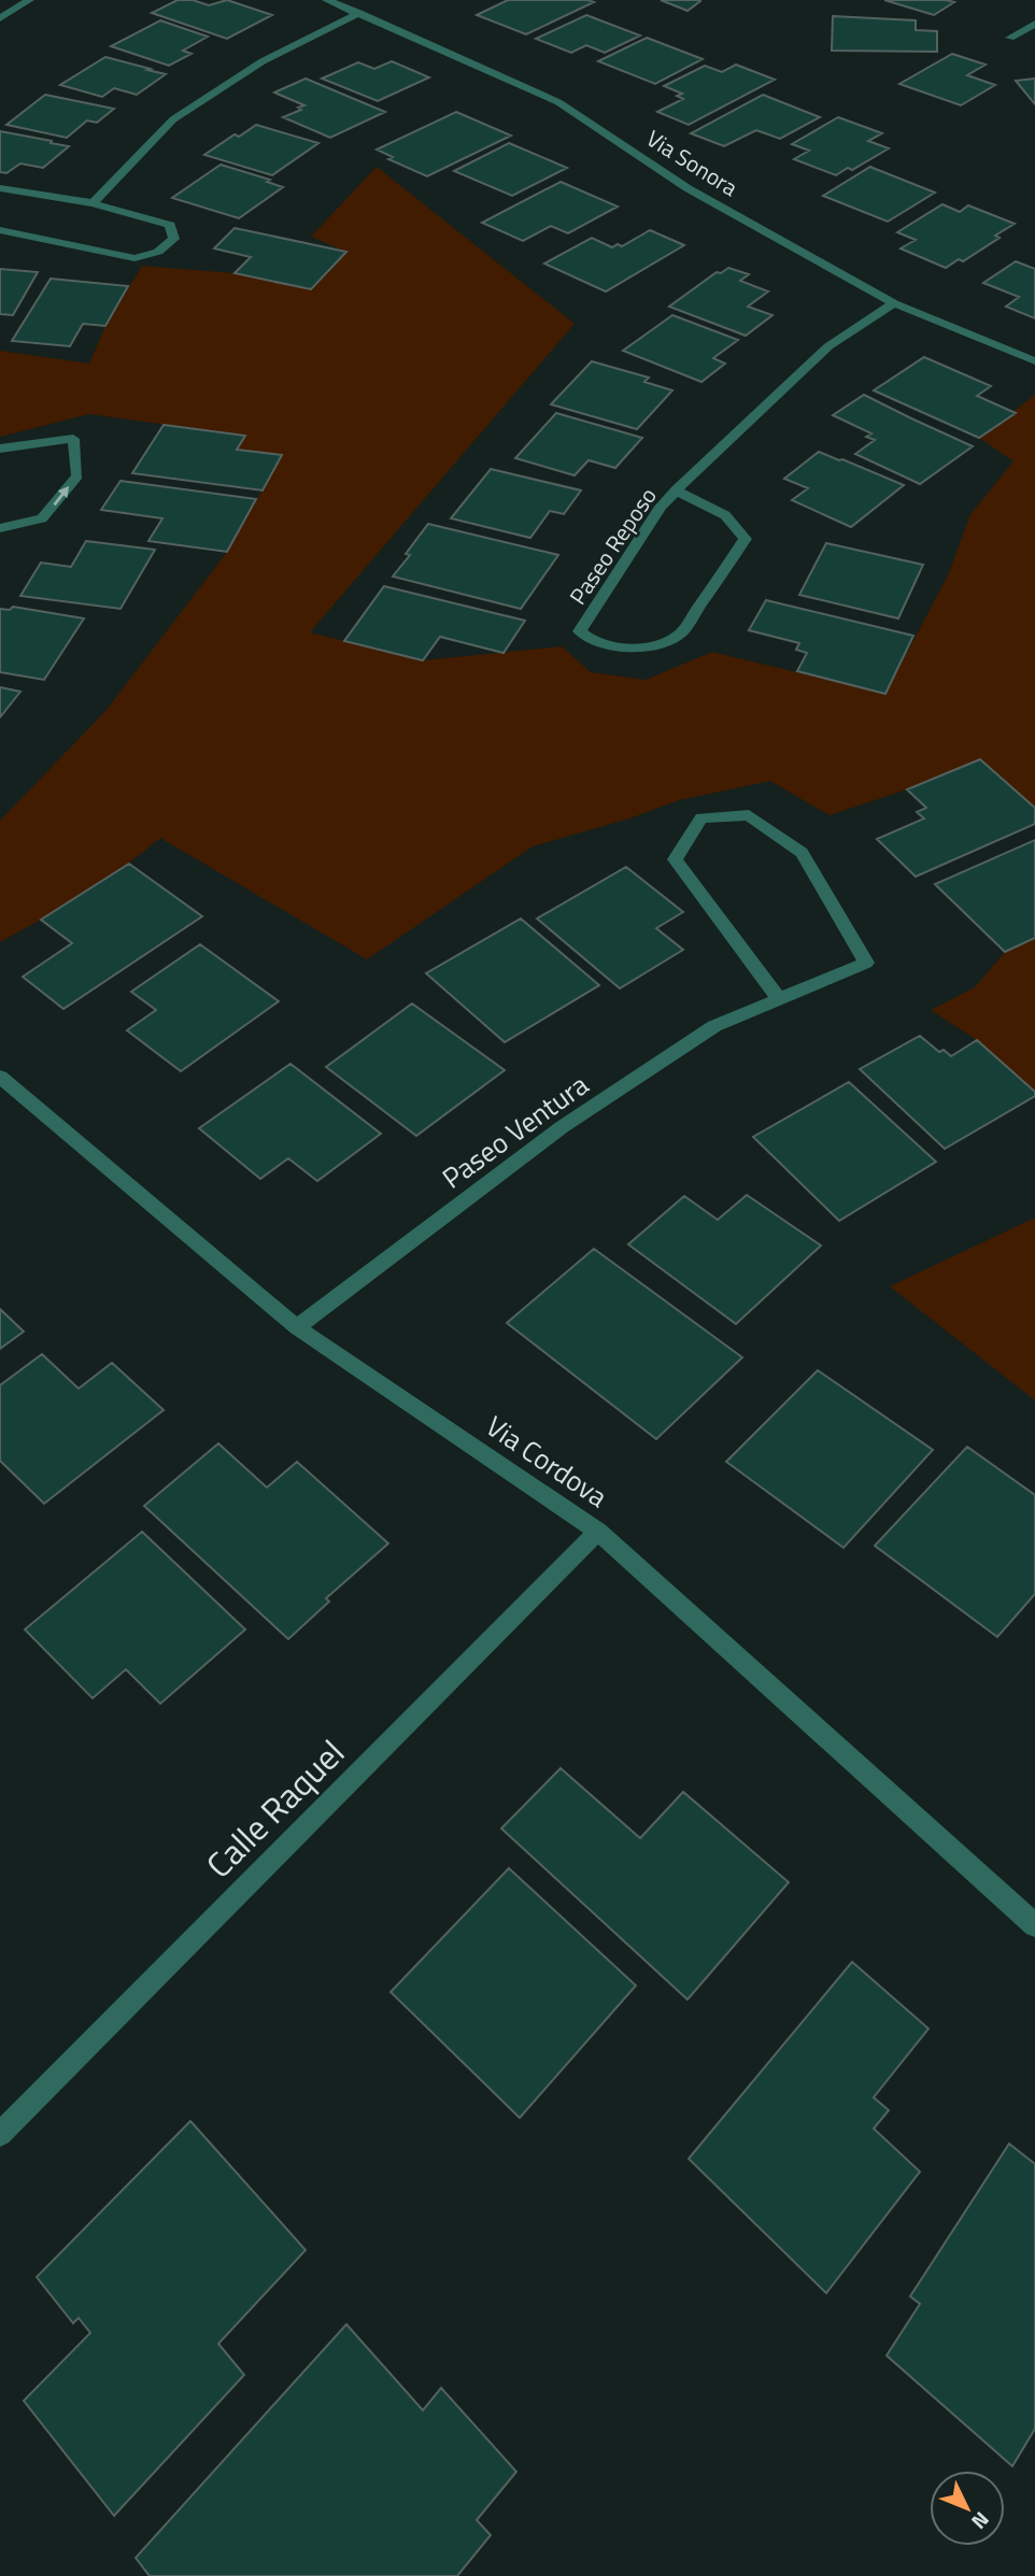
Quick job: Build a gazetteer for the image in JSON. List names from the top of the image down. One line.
{"streets":{"street":["Via Sonora","Paseo Reposo","Paseo Ventura","Via Cordova","Calle Raquel"]},"crossings":[["Via Sonora","Paseo Reposo"],["Paseo Ventura","Via Cordova"],["Via Cordova","Calle Raquel"]],"north":"bottom right"}
